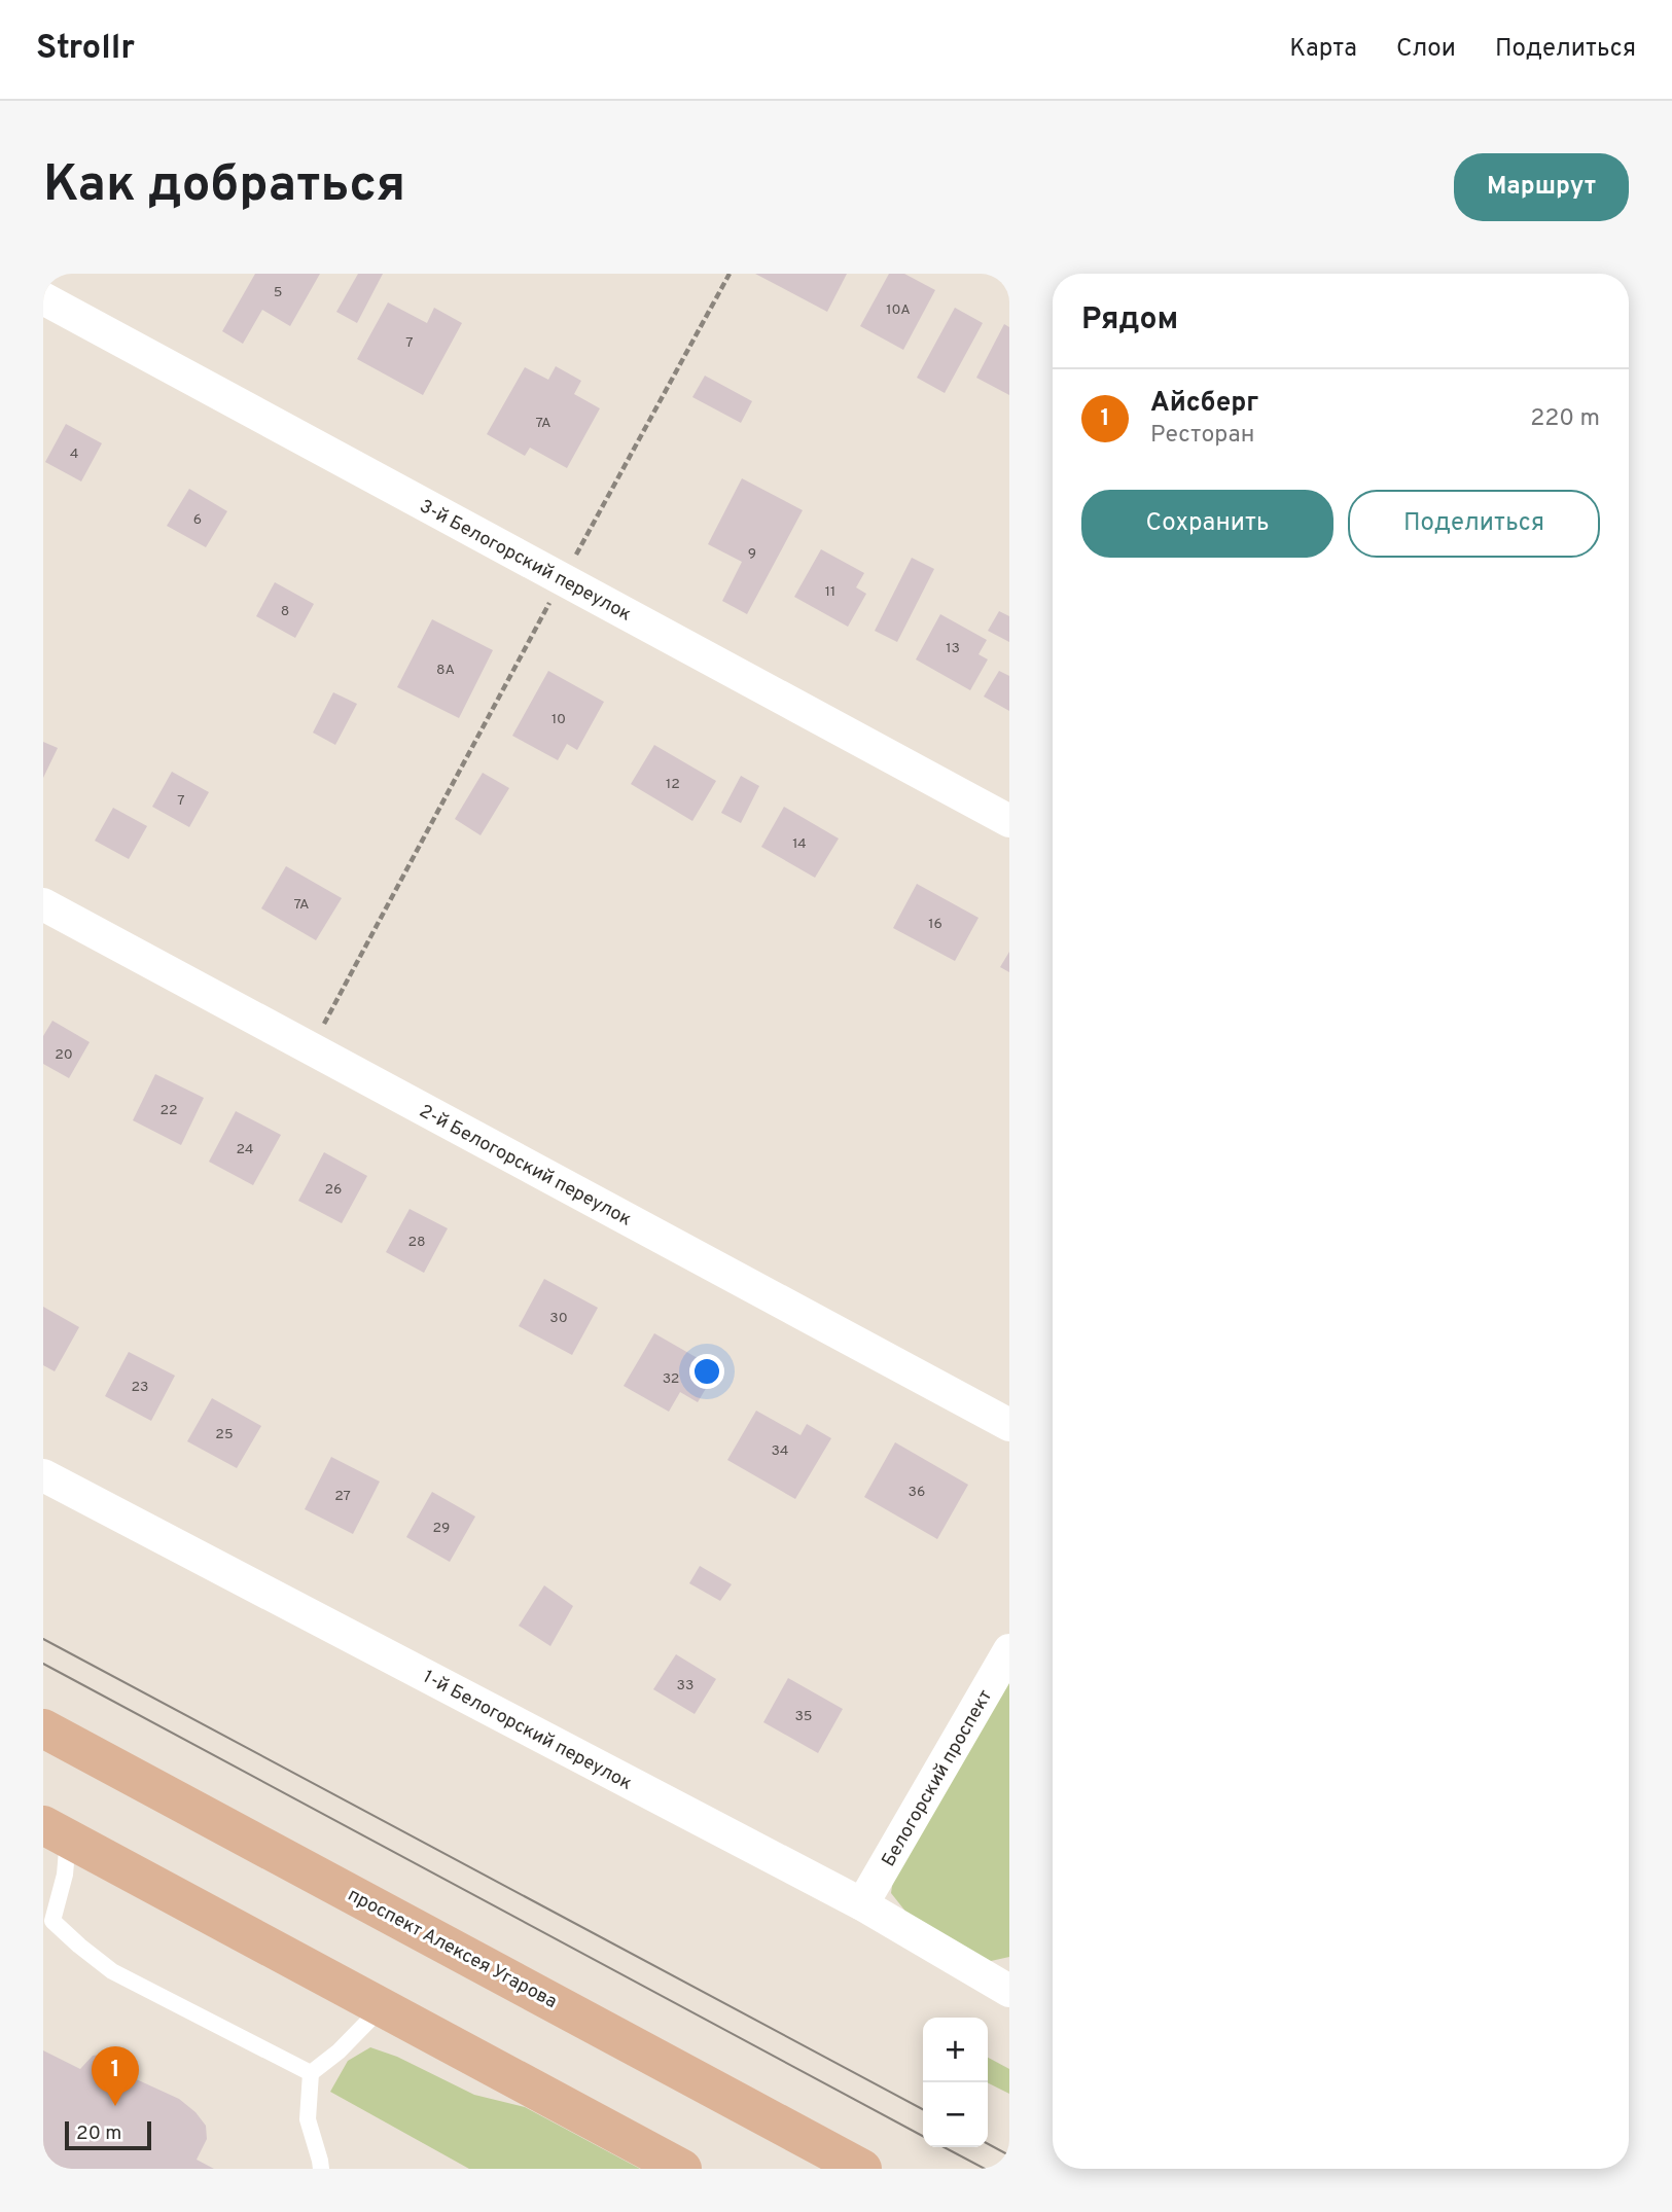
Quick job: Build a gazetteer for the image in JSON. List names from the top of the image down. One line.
{"streets":{"main road":["проспект Алексея Угарова"],"street":["3-й Белогорский переулок","2-й Белогорский переулок","1-й Белогорский переулок","Белогорский проспект"]},"crossings":[["1-й Белогорский переулок","Белогорский проспект"]],"house_numbers":["5","10А","7","7А","4","6","9","11","8","13","8А","10","12","7","14","7А","16","20","22","24","26","28","30","32","23","25","34","36","27","29","33","35"],"scale_bar":"20 m","page":{"header":"Strollr","nav":["Карта","Слои","Поделиться"],"buttons":["Маршрут",["Сохранить","Поделиться"]],"title":"Как добраться","heading":"Рядом","list":[{"mark":"1","name":"Айсберг","note":"Ресторан","value":"220 m"}],"map_buttons":["+","−"],"pins":"1","scale":"20 m"}}
